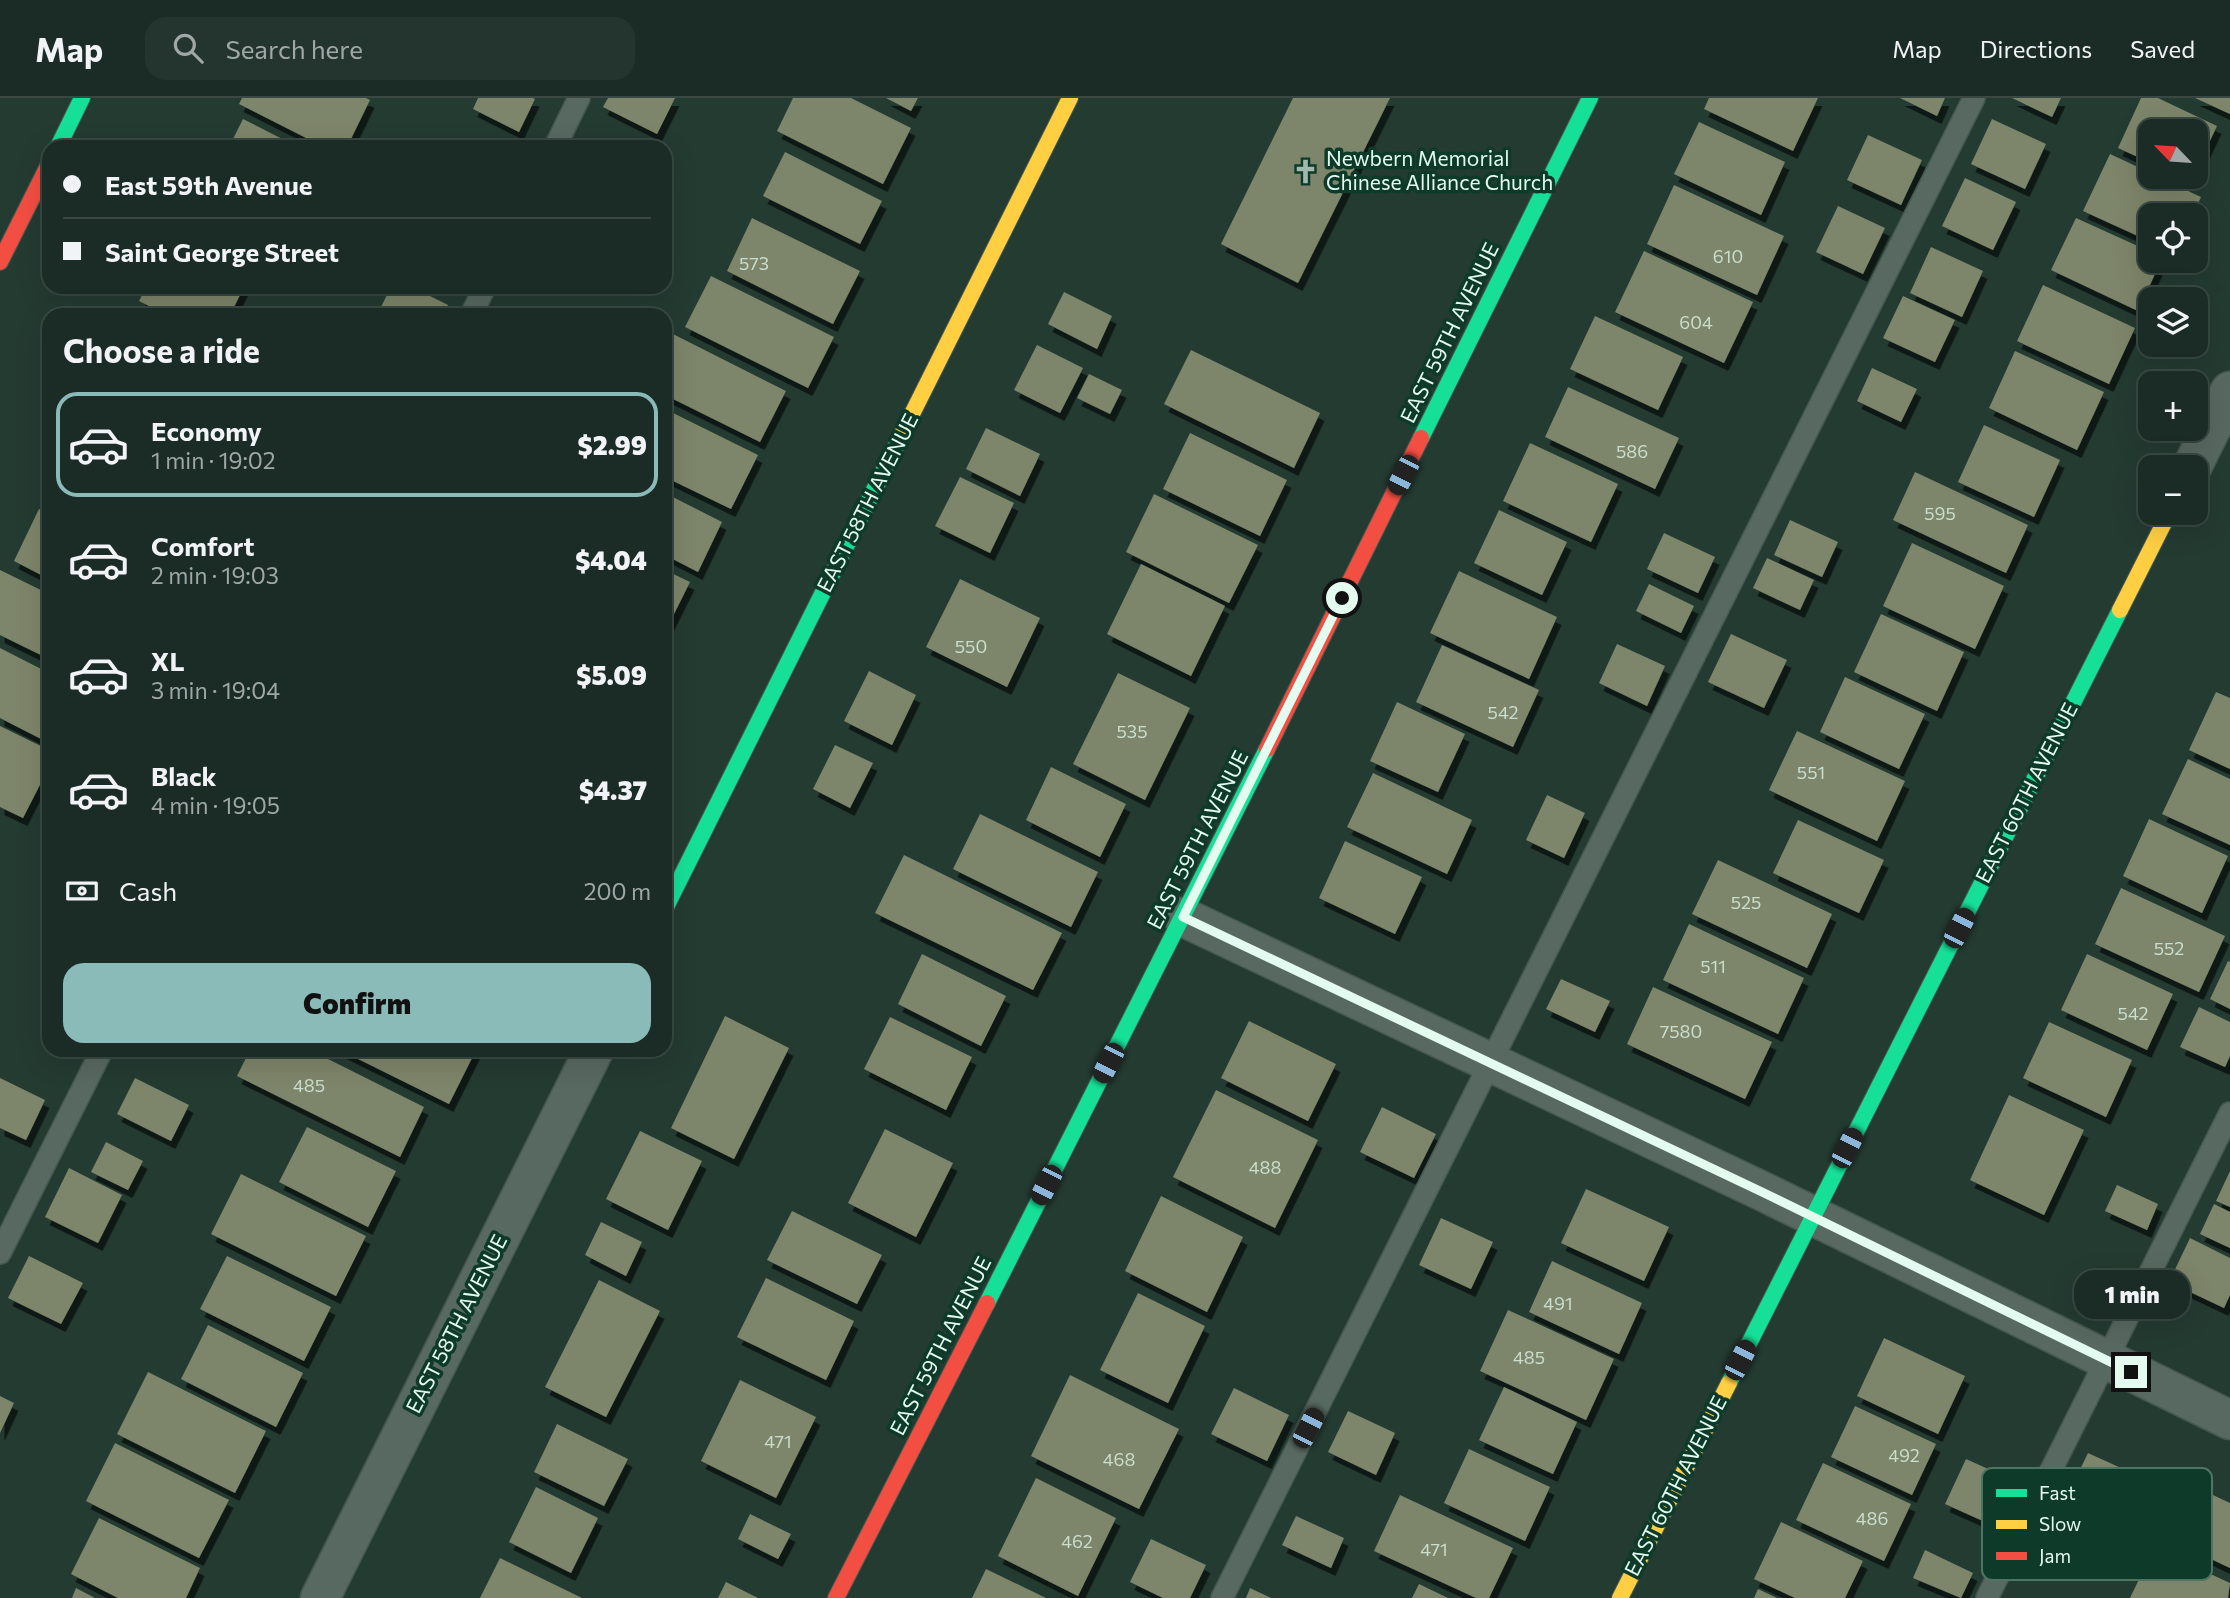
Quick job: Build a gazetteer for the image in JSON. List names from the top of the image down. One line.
{"streets":{"street":["EAST 59TH AVENUE","EAST 58TH AVENUE","EAST 60TH AVENUE"]},"places":{"church":["Newbern Memorial Chinese Alliance Church"]},"house_numbers":["610","573","604","586","595","550","542","535","551","525","552","511","542","7580","485","488","491","485","471","492","468","486","462","471"],"legend":["Fast","Slow","Jam"],"north":"top left","page":{"header":"Map","search":"Search here","nav":["Map","Directions","Saved"],"map_buttons":["+","−"],"banner":["East 59th Avenue","Saint George Street"],"heading":"Choose a ride","list":[{"name":"Economy","note":"1 min · 19:02","value":"$2.99"},{"name":"Comfort","note":"2 min · 19:03","value":"$4.04"},{"name":"XL","note":"3 min · 19:04","value":"$5.09"},{"name":"Black","note":"4 min · 19:05","value":"$4.37"}],"pay":["Cash","200 m"],"buttons":"Confirm","bubble":"1 min"}}
